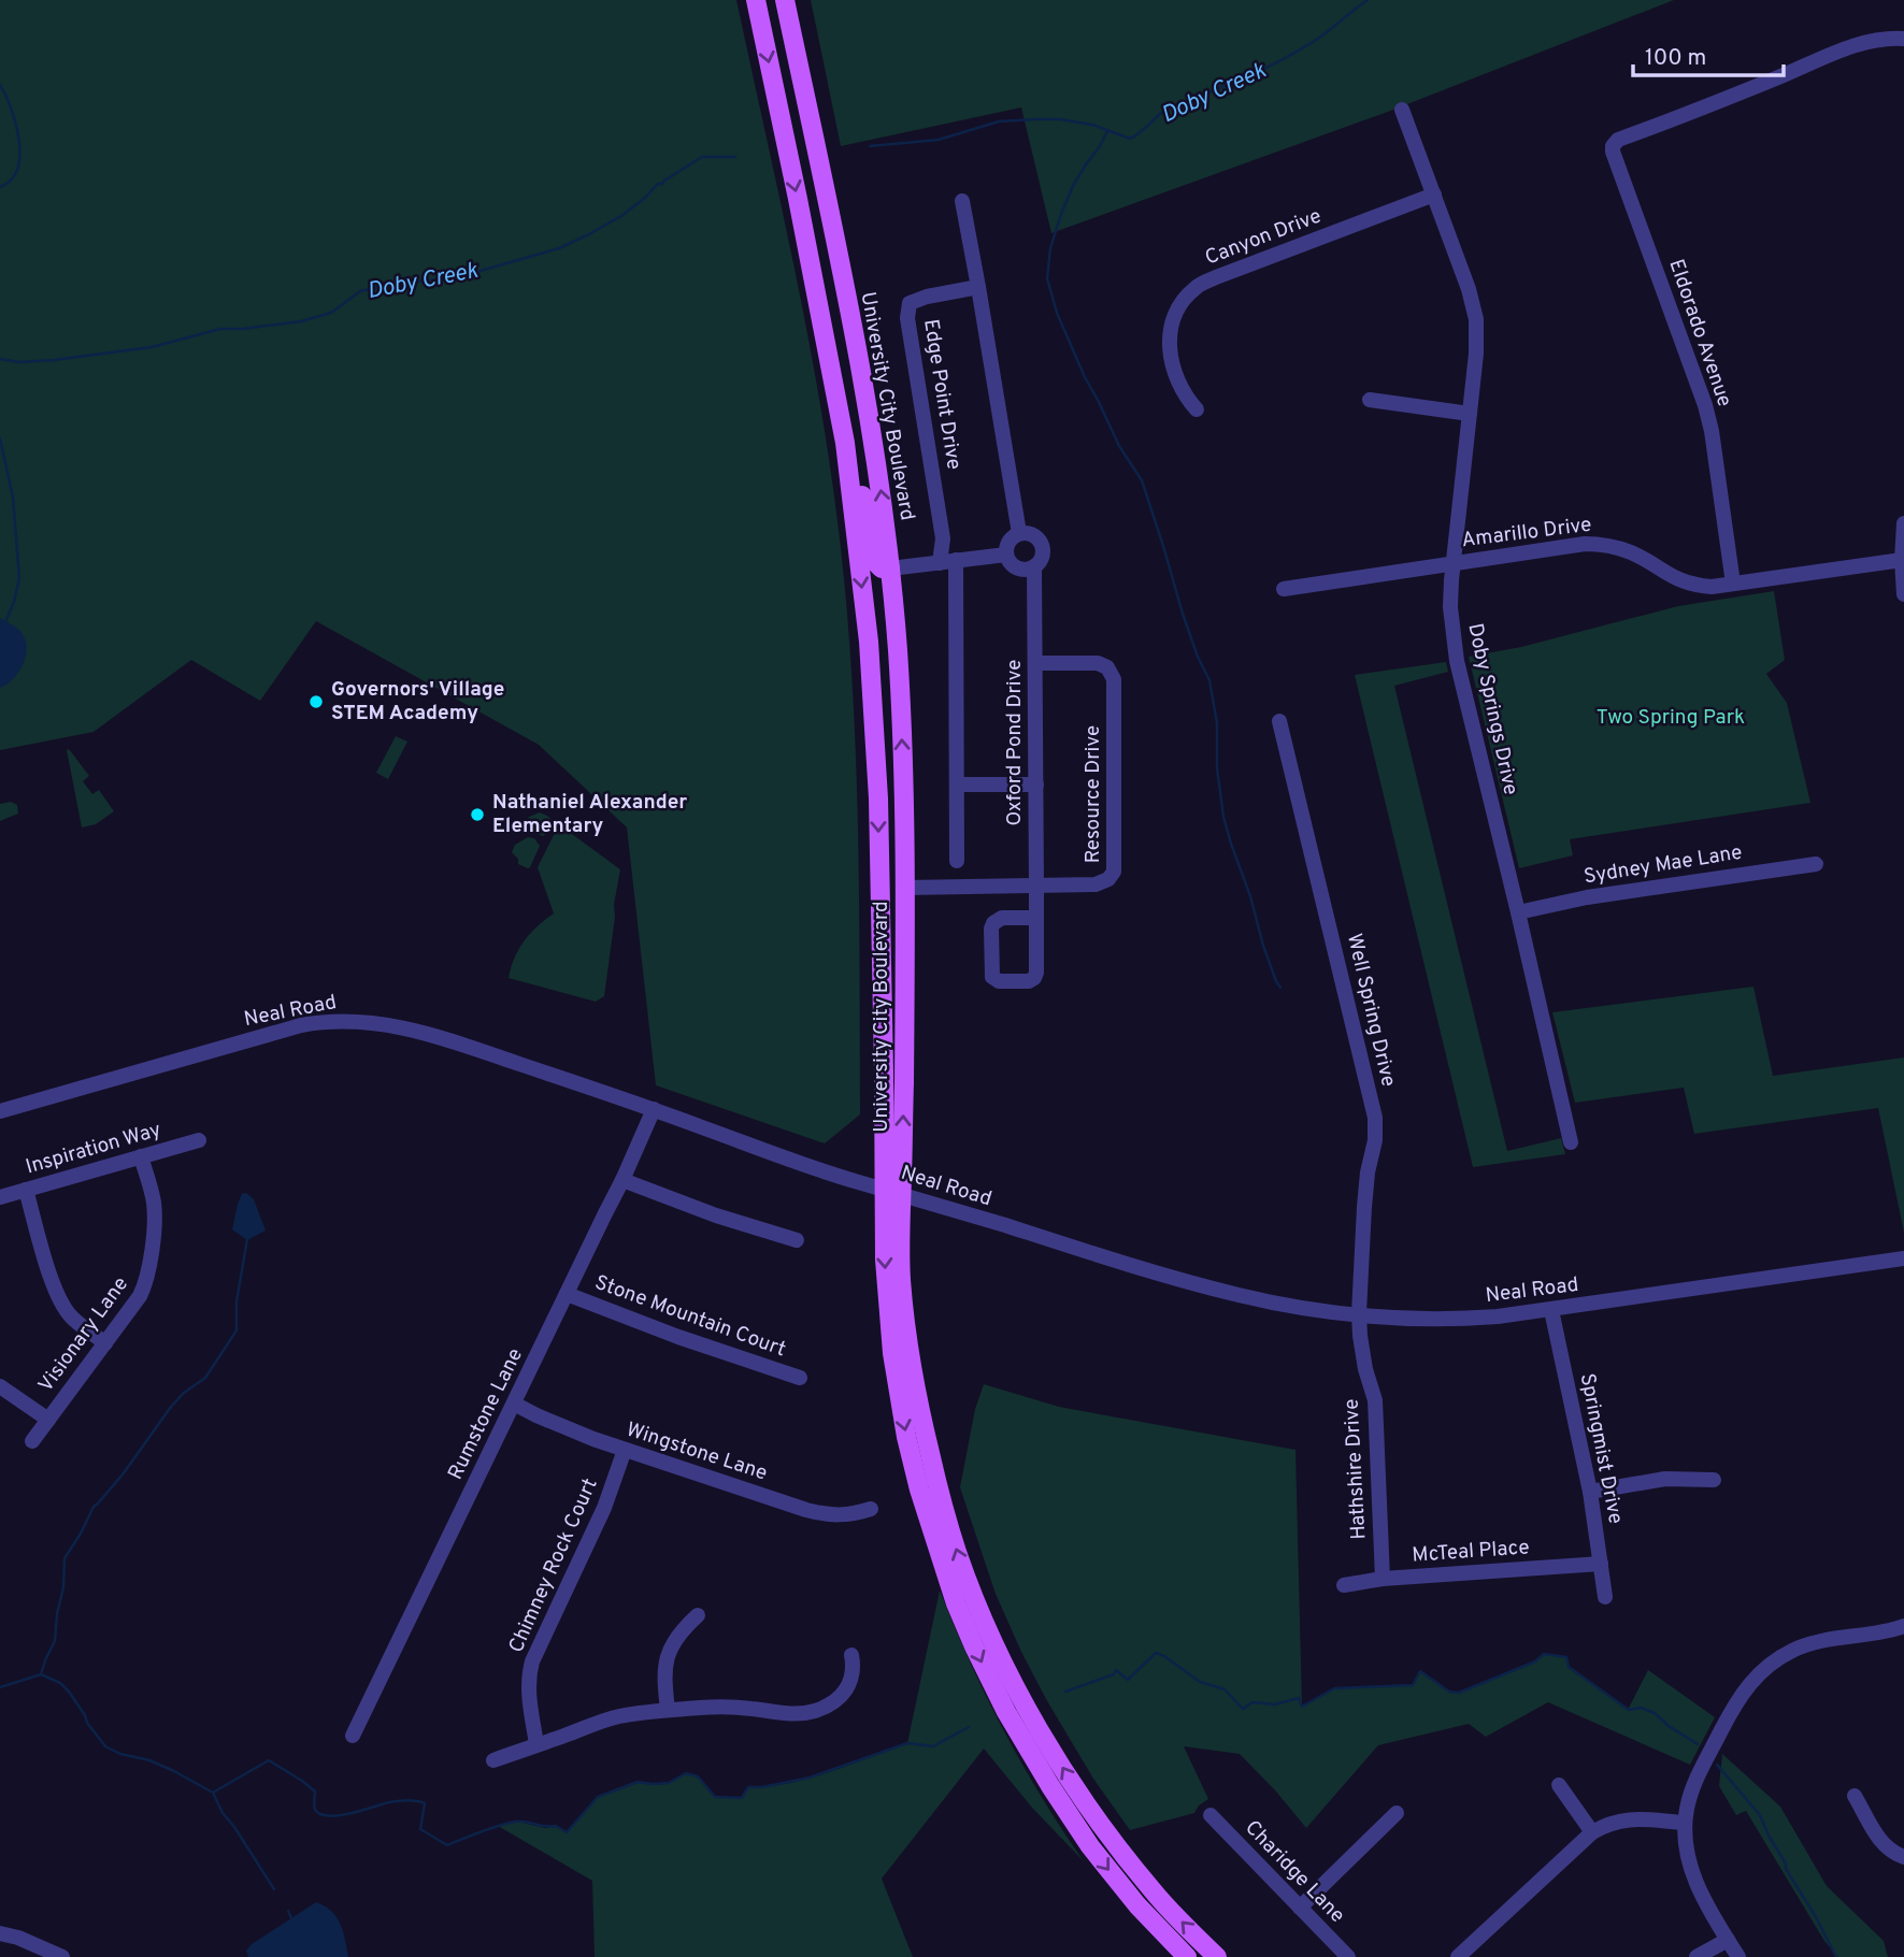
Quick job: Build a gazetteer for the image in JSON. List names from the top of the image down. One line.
{"streets":{"main road":["University City Boulevard"],"street":["Canyon Drive","Eldorado Avenue","Edge Point Drive","Amarillo Drive","Doby Springs Drive","Oxford Pond Drive","Resource Drive","Sydney Mae Lane","Well Spring Drive","Neal Road","Inspiration Way","Stone Mountain Court","Visionary Lane","Rumstone Lane","Springmist Drive","Wingstone Lane","Hathshire Drive","McTeal Place","Chimney Rock Court","Charidge Lane"]},"crossings":[["Canyon Drive","Doby Springs Drive"],["Eldorado Avenue","Amarillo Drive"],["University City Boulevard","Resource Drive"],["University City Boulevard","Neal Road"],["Amarillo Drive","Doby Springs Drive"],["Doby Springs Drive","Sydney Mae Lane"],["Oxford Pond Drive","Resource Drive"],["Well Spring Drive","Neal Road"],["Well Spring Drive","Hathshire Drive"],["Neal Road","Rumstone Lane"],["Neal Road","Springmist Drive"],["Neal Road","Hathshire Drive"],["Inspiration Way","Visionary Lane"],["Stone Mountain Court","Rumstone Lane"],["Rumstone Lane","Wingstone Lane"],["Springmist Drive","McTeal Place"],["Wingstone Lane","Chimney Rock Court"],["Hathshire Drive","McTeal Place"]],"water":["Doby Creek"],"parks":["Two Spring Park"],"places":["Governors' Village STEM Academy","Nathaniel Alexander Elementary"],"scale_bar":"100 m"}
